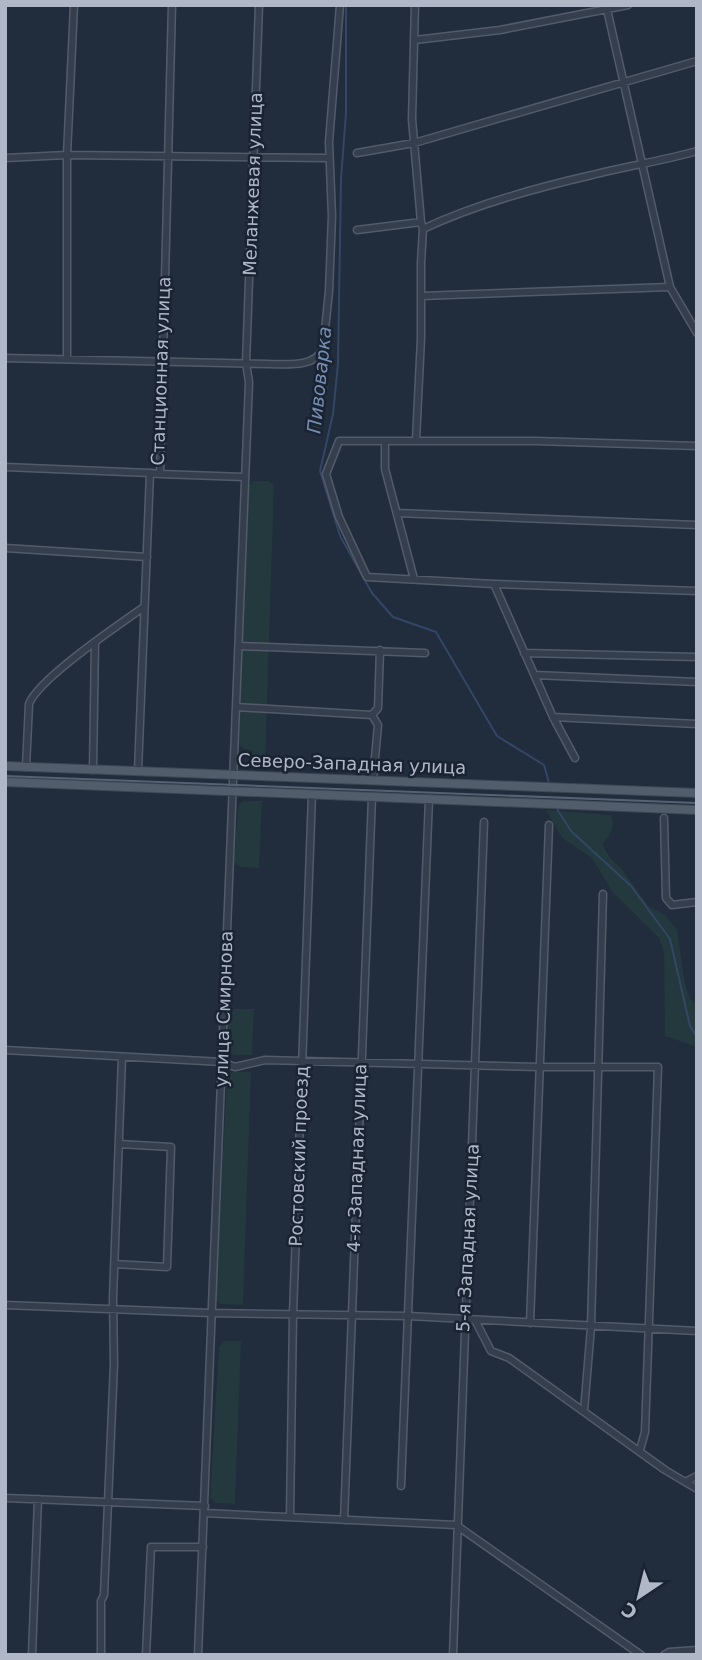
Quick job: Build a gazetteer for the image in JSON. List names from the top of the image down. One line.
{"streets":{"main road":["Северо-Западная улица"],"street":["Меланжевая улица","Станционная улица","улица Смирнова","Ростовский проезд","4-я Западная улица","5-я Западная улица"]},"crossings":[["Меланжевая улица","улица Смирнова"],["Станционная улица","Северо-Западная улица"],["Северо-Западная улица","улица Смирнова"],["Северо-Западная улица","Ростовский проезд"],["Северо-Западная улица","4-я Западная улица"]],"water":["Пивоварка"],"north":"bottom left"}
